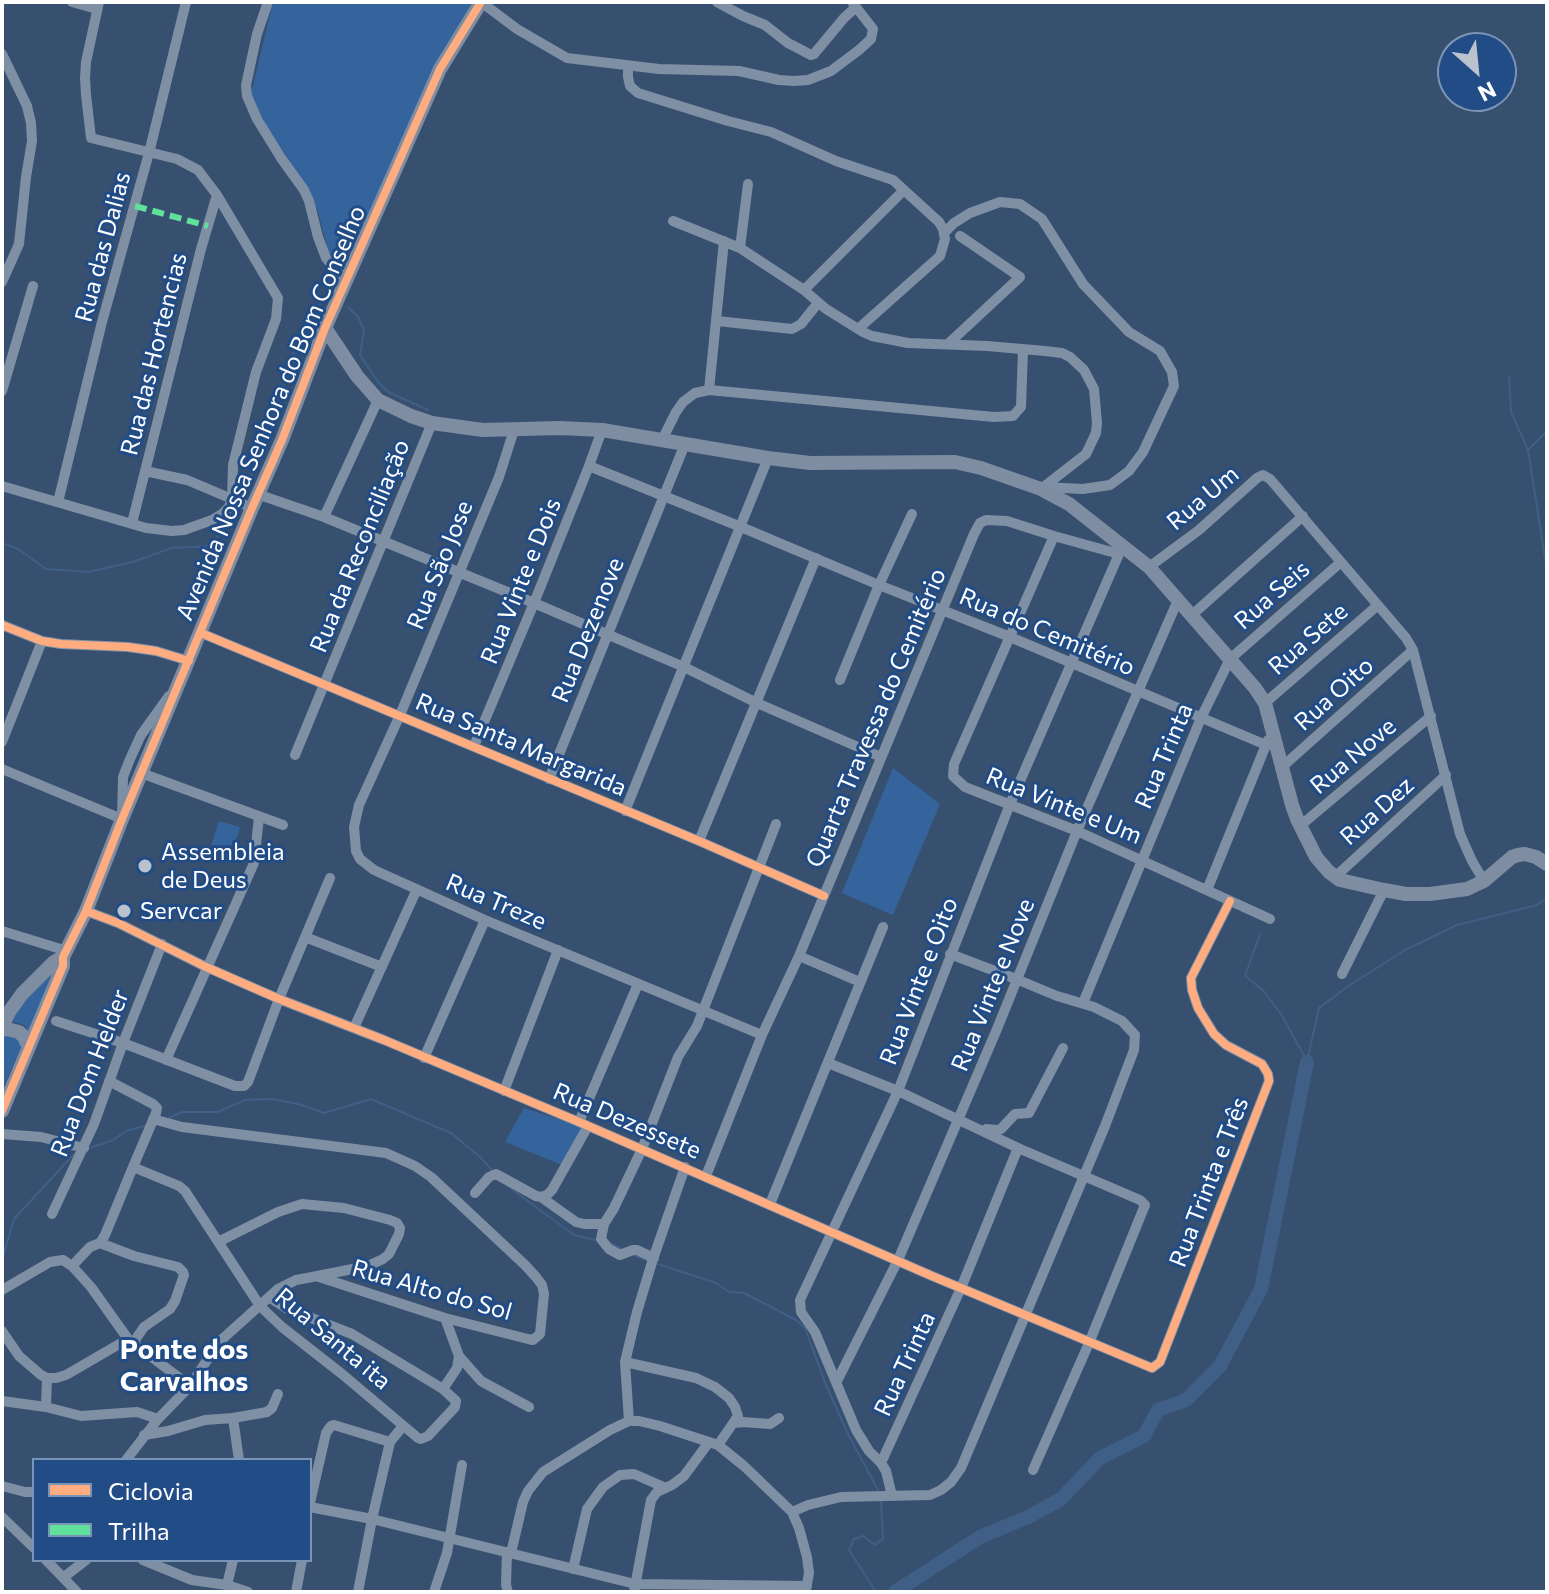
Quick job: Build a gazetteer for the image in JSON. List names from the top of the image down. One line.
{"streets":{"main road":["Avenida Nossa Senhora do Bom Conselho"],"street":["Rua das Dalias","Rua das Hortencias","Rua Um","Rua da Reconciliação","Rua São Jose","Rua Vinte e Dois","Rua Seis","Rua Dezenove","Rua do Cemitério","Rua Sete","Rua Oito","Quarta Travessa do Cemitério","Rua Santa Margarida","Rua Trinta","Rua Nove","Rua Vinte e Um","Rua Dez","Rua Treze","Rua Vinte e Oito","Rua Vinte e Nove","Rua Dom Helder","Rua Dezessete","Rua Trinta e Três","Rua Alto do Sol","Rua Santa ita"]},"crossings":[["Avenida Nossa Senhora do Bom Conselho","Rua Santa Margarida"],["Avenida Nossa Senhora do Bom Conselho","Rua Dezessete"],["Rua da Reconciliação","Rua Santa Margarida"],["Rua São Jose","Rua Santa Margarida"],["Rua São Jose","Rua Treze"],["Rua Vinte e Dois","Rua do Cemitério"],["Rua Vinte e Dois","Rua Santa Margarida"],["Rua Seis","Rua Trinta"],["Rua Dezenove","Rua do Cemitério"],["Rua Dezenove","Rua Santa Margarida"],["Rua do Cemitério","Quarta Travessa do Cemitério"],["Rua do Cemitério","Rua Trinta"],["Rua do Cemitério","Rua Vinte e Um"],["Rua do Cemitério","Rua Vinte e Oito"],["Rua do Cemitério","Rua Vinte e Nove"],["Quarta Travessa do Cemitério","Rua Santa Margarida"],["Quarta Travessa do Cemitério","Rua Vinte e Um"],["Quarta Travessa do Cemitério","Rua Treze"],["Quarta Travessa do Cemitério","Rua Dezessete"],["Rua Santa Margarida","Rua Treze"],["Rua Trinta","Rua Vinte e Um"],["Rua Trinta","Rua Dezessete"],["Rua Vinte e Um","Rua Vinte e Oito"],["Rua Vinte e Um","Rua Vinte e Nove"],["Rua Vinte e Um","Rua Trinta e Três"],["Rua Vinte e Oito","Rua Vinte e Nove"],["Rua Vinte e Oito","Rua Dezessete"],["Rua Vinte e Nove","Rua Dezessete"],["Rua Dom Helder","Rua Dezessete"],["Rua Dezessete","Rua Trinta e Três"]],"districts":["Ponte dos Carvalhos"],"places":["Assembleia de Deus","Servcar"],"legend":["Ciclovia","Trilha"],"north":"bottom right"}
